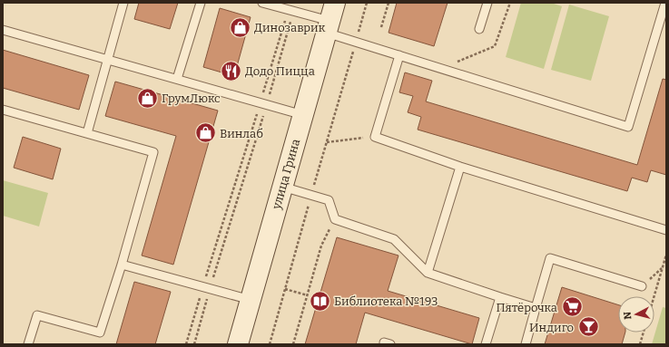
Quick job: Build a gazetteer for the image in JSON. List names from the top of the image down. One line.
{"streets":{"street":["улица Грина"]},"places":{"shop":["Динозаврик","ГрумЛюкс","Винлаб"],"restaurant":["Додо Пицца"],"library":["Библиотека №193"],"supermarket":["Пятёрочка"],"bar":["Индиго"]},"north":"left"}
